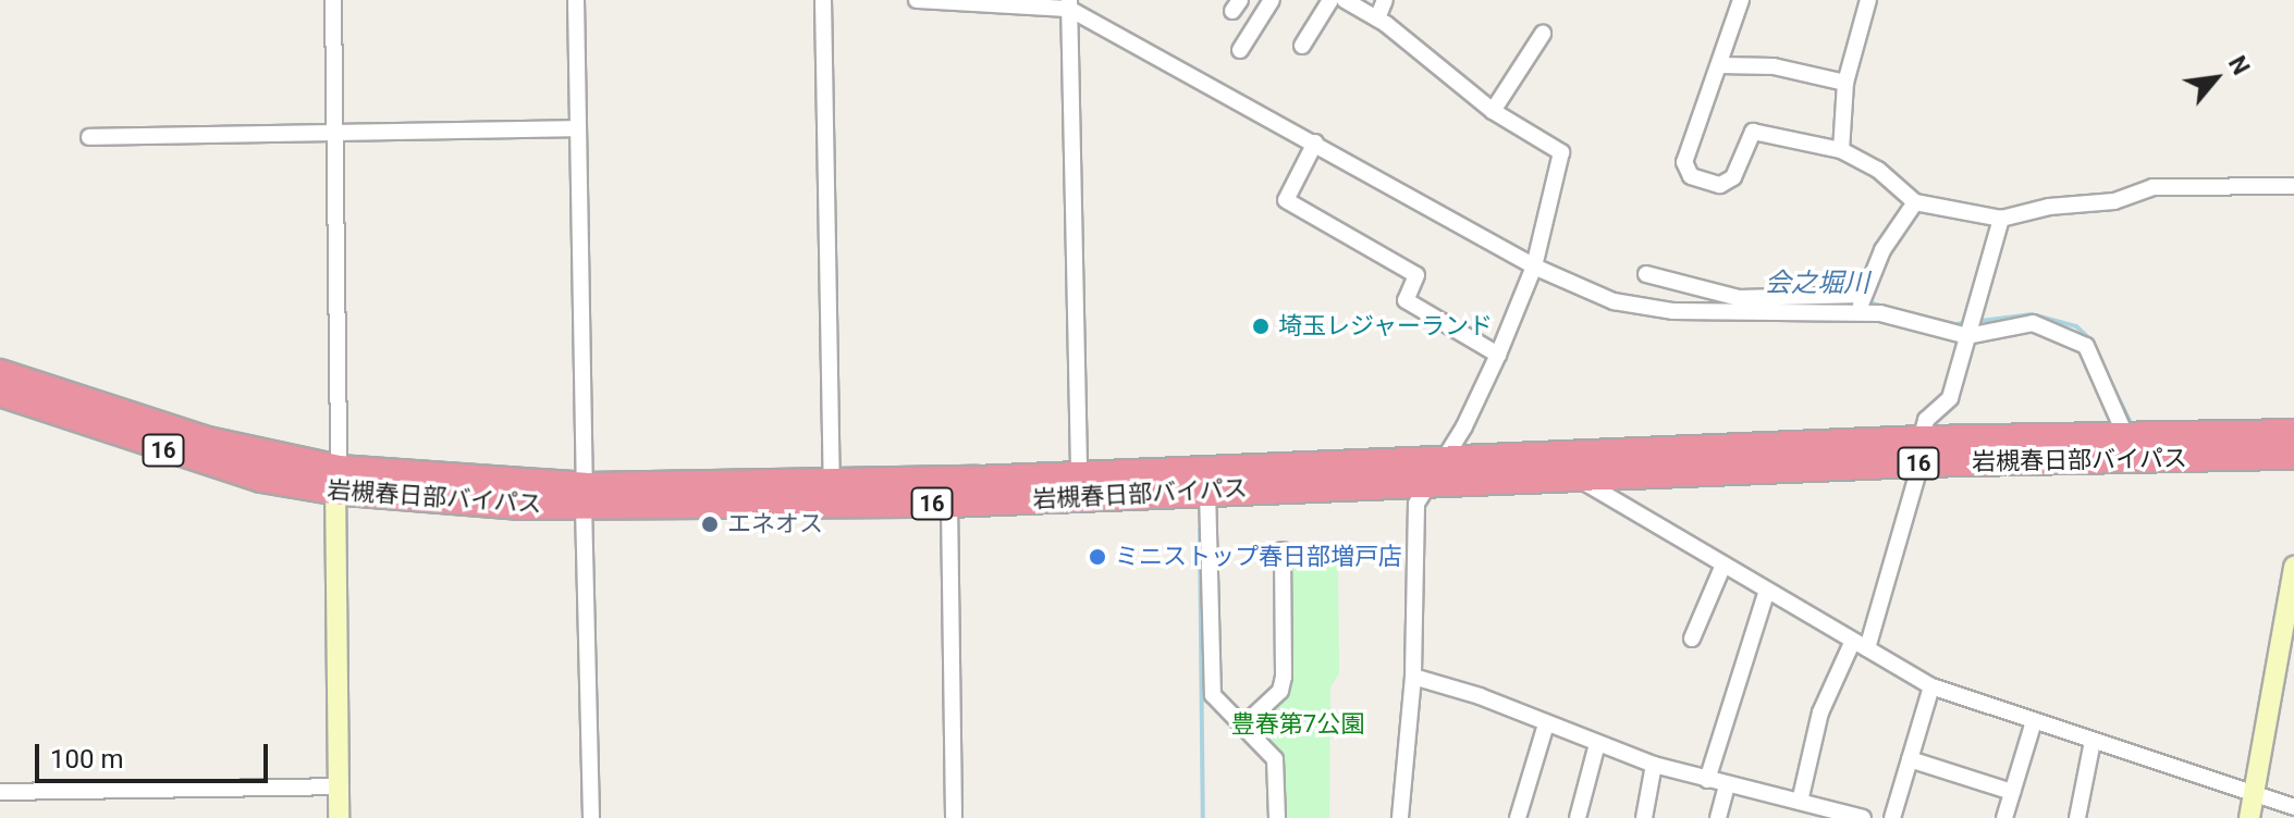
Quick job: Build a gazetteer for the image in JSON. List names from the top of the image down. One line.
{"streets":{"highway":["16","岩槻春日部バイパス"]},"water":["会之堀川"],"parks":["豊春第7公園"],"places":["埼玉レジャーランド","エネオス","ミニストップ春日部増戸店"],"scale_bar":"100 m","north":"top right"}
